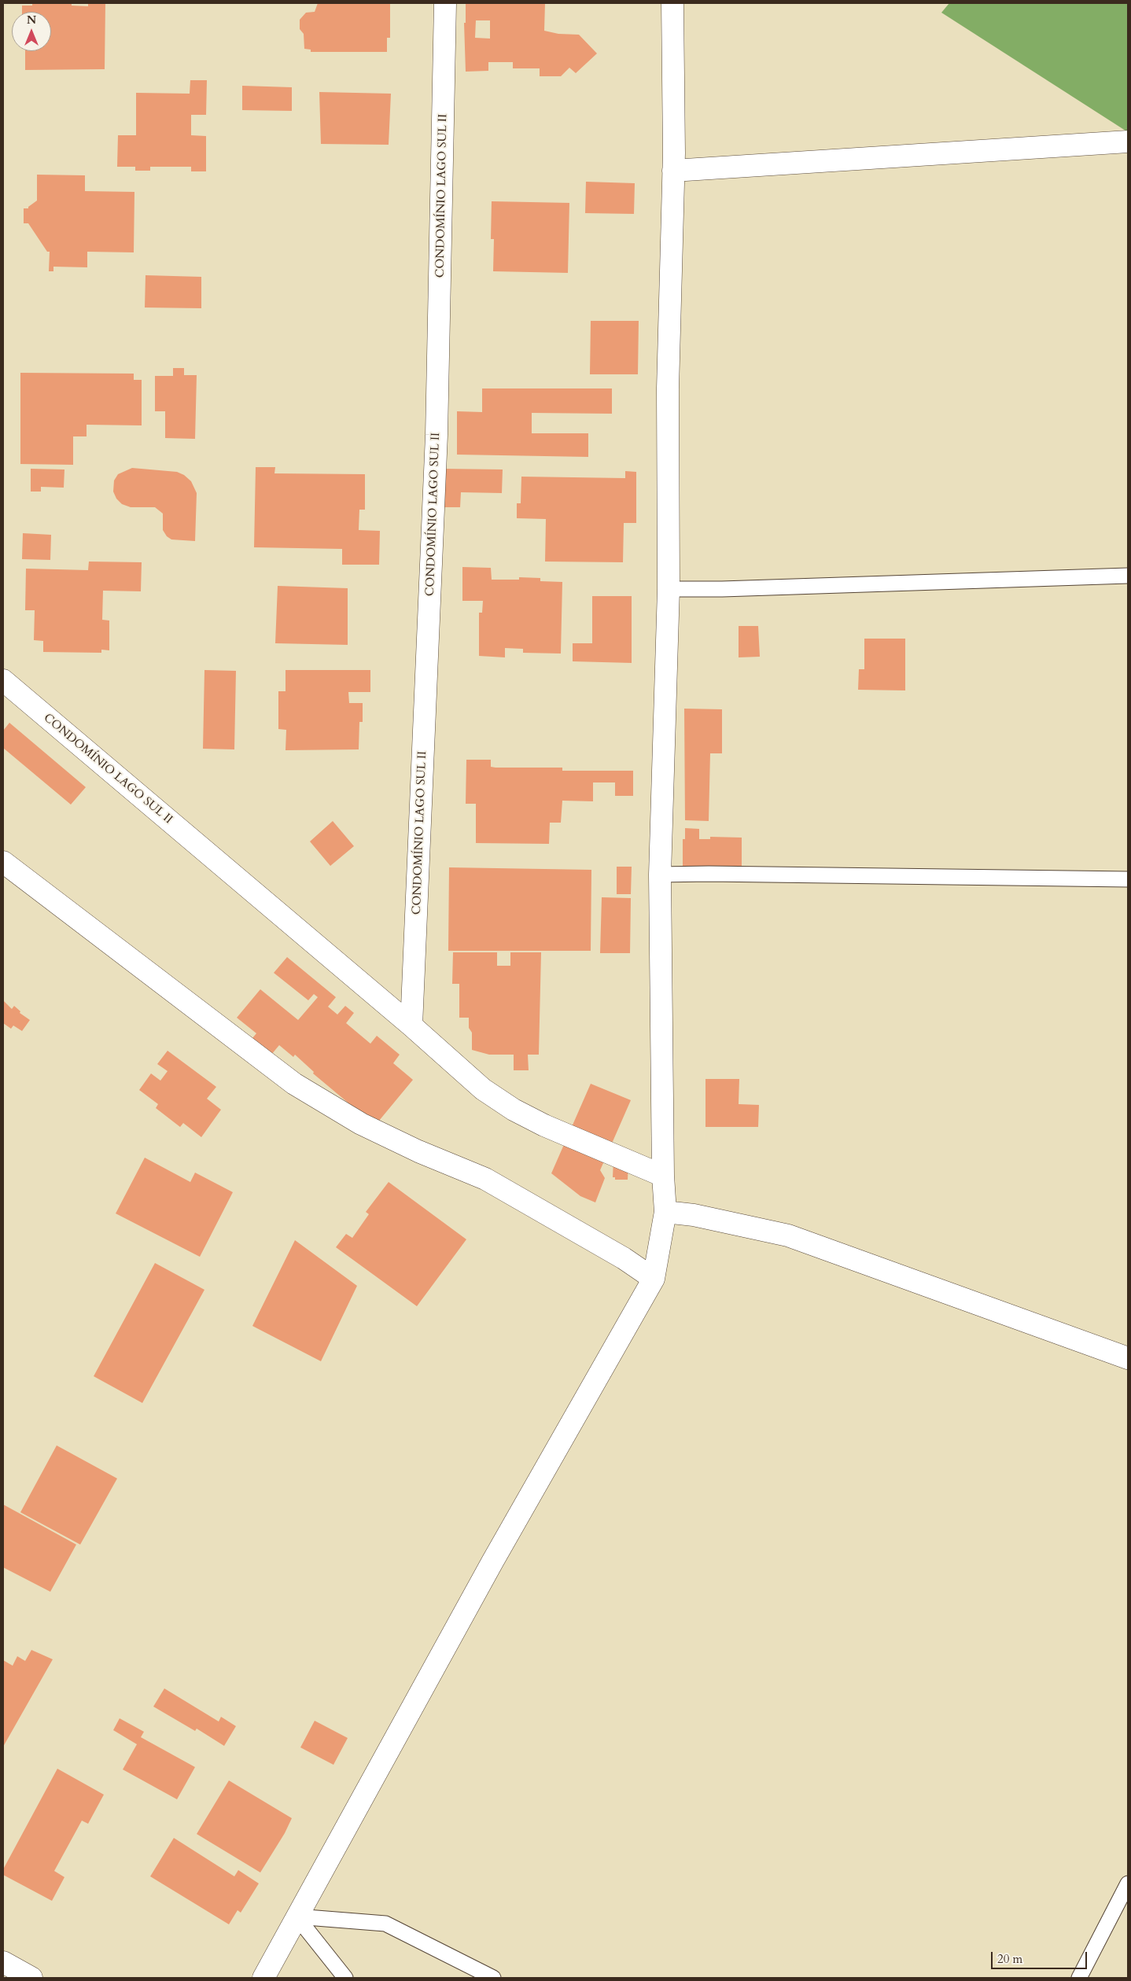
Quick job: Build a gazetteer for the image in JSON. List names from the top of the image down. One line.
{"streets":{"street":["CONDOMÍNIO LAGO SUL II"]},"scale_bar":"20 m","north":"top"}
